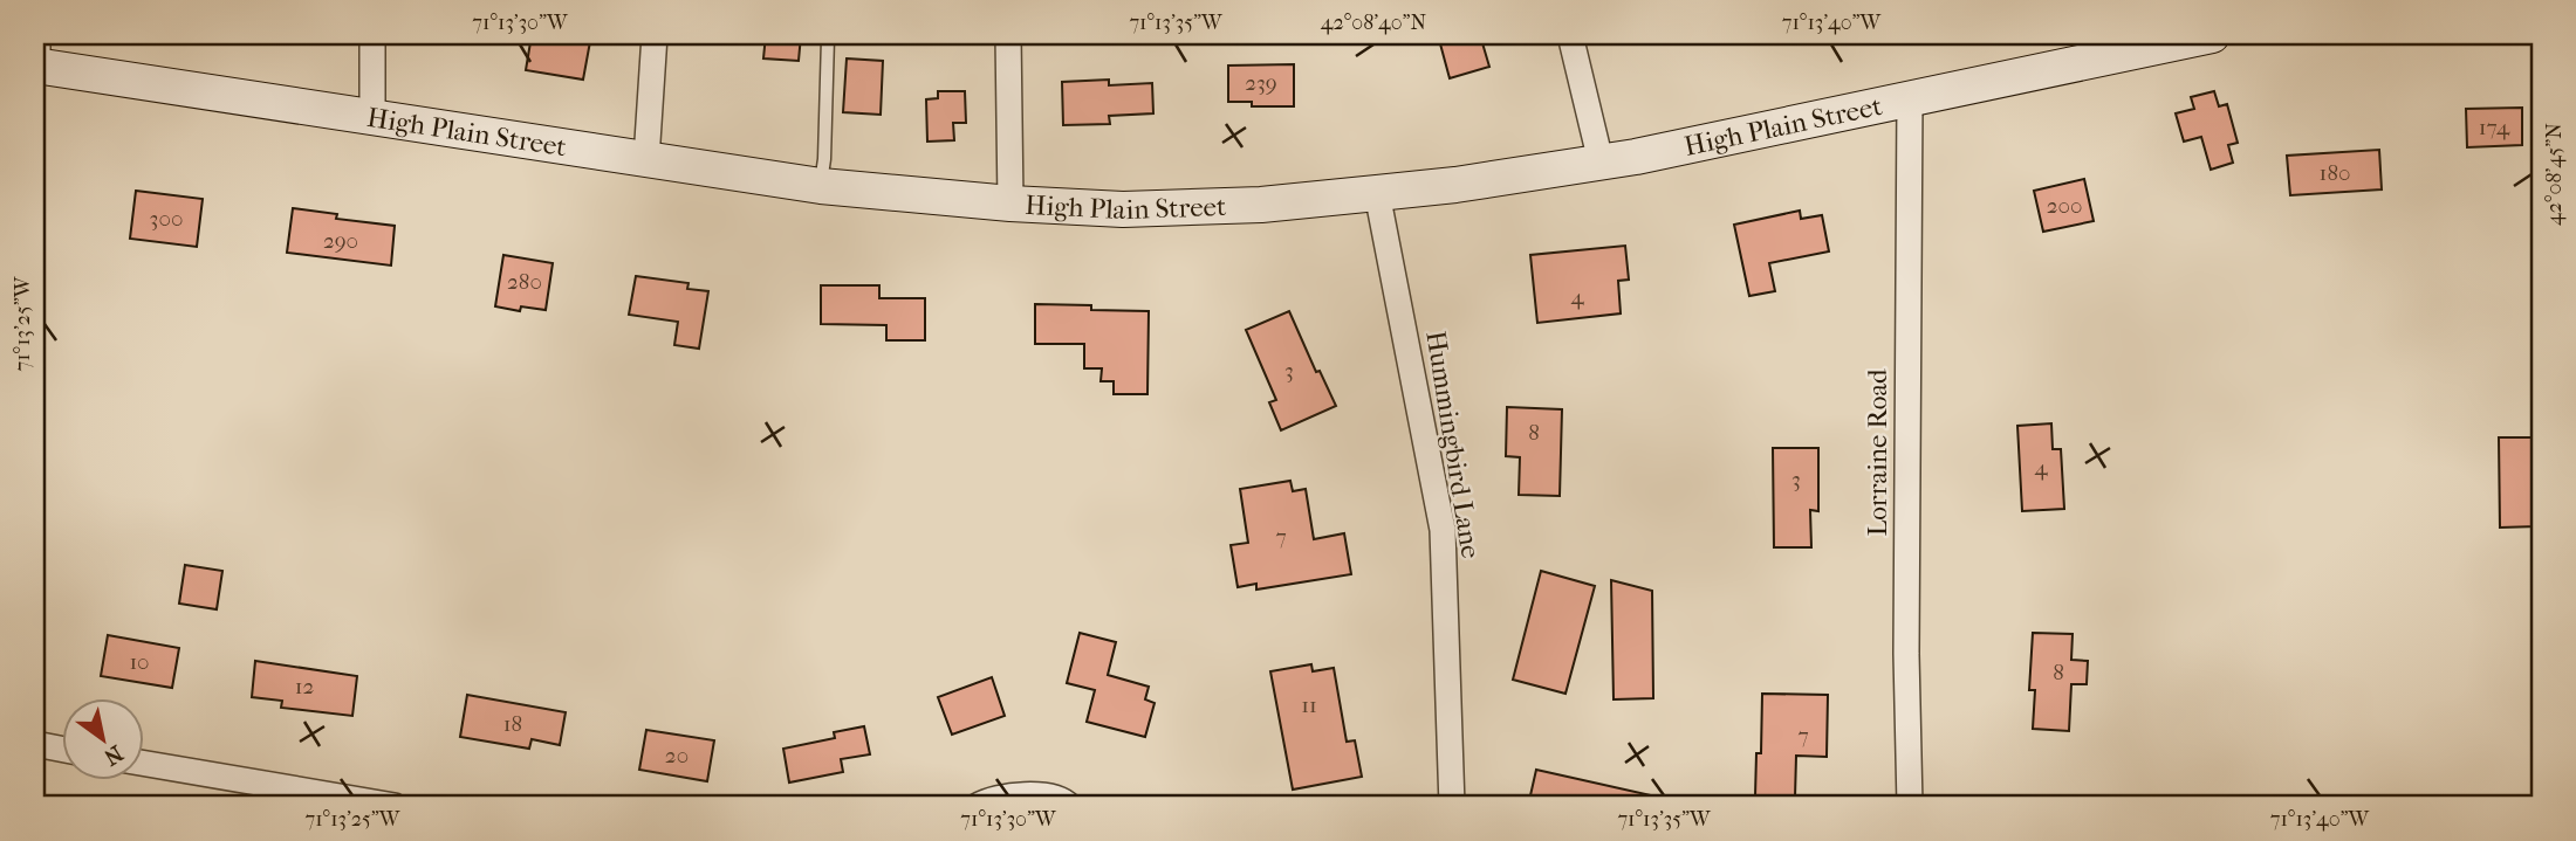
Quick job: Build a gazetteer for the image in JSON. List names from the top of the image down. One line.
{"streets":{"main road":["High Plain Street"],"street":["Hummingbird Lane","Lorraine Road"]},"crossings":[["High Plain Street","Hummingbird Lane"],["High Plain Street","Lorraine Road"]],"house_numbers":["239","174","180","200","300","290","280","4","3","8","4","3","7","10","8","12","11","18","7","20"],"north":"bottom right","coordinates":["71°13'30\"W","71°13'35\"W","42°08'40\"N","71°13'40\"W","42°08'45\"N","71°13'25\"W"]}
